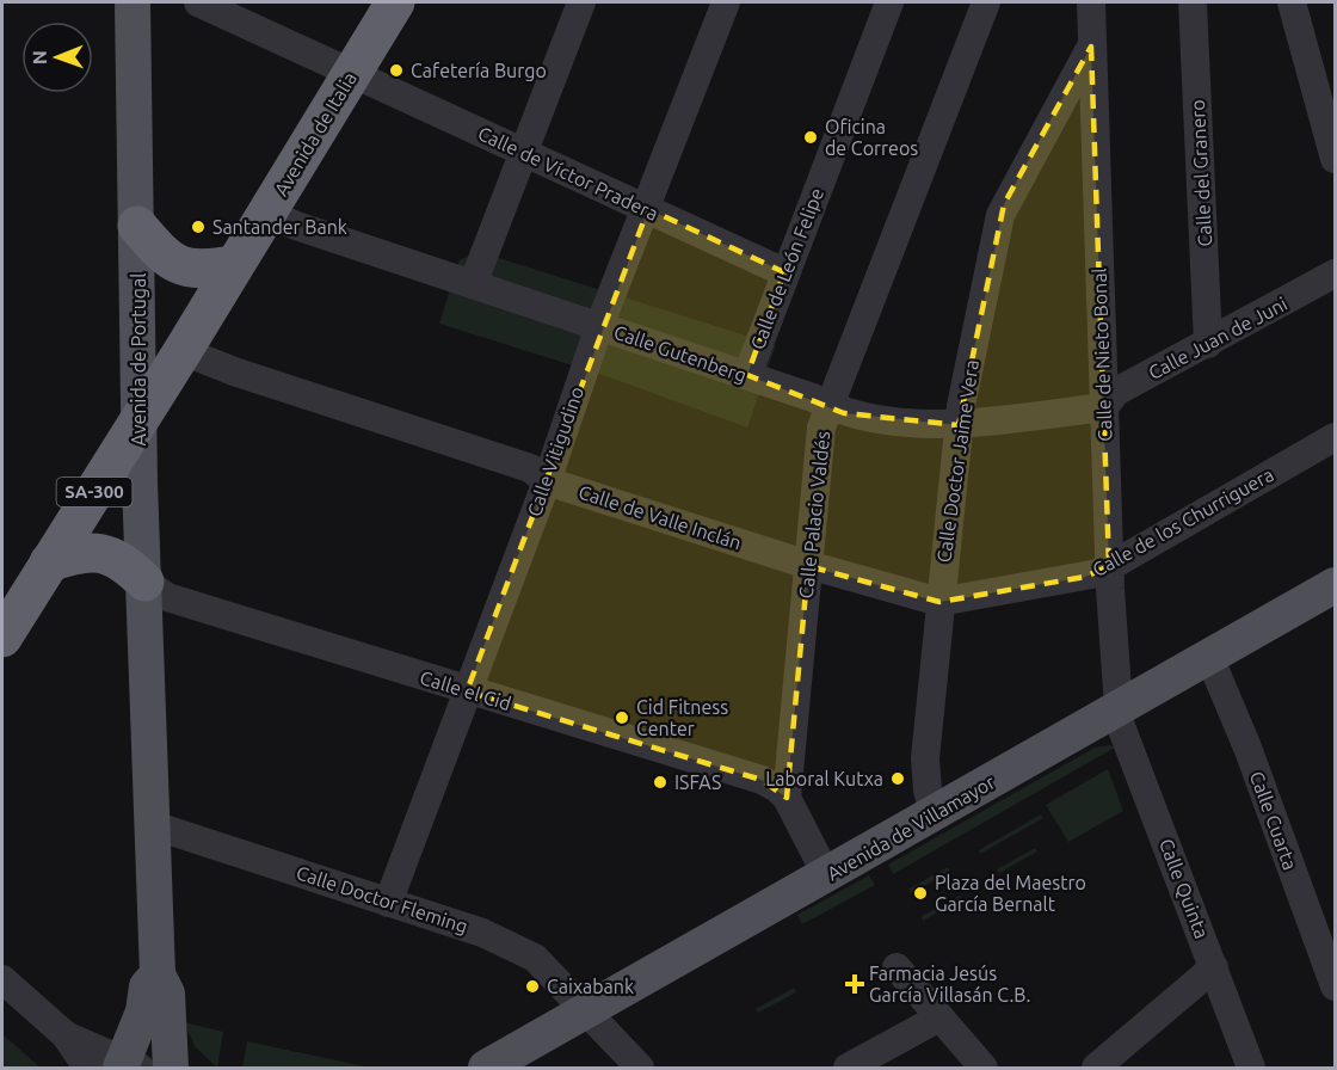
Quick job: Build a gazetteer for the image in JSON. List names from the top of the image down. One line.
{"streets":{"highway":["Avenida de Italia","SA-300"],"main road":["Avenida de Portugal","Avenida de Villamayor"],"street":["Calle de Víctor Pradera","Calle del Granero","Calle de León Felipe","Calle Juan de Juni","Calle Gutenberg","Calle de Nieto Bonal","Calle Vitigudino","Calle Doctor Jaime Vera","Calle Palacio Valdés","Calle de Valle Inclán","Calle de los Churriguera","Calle el Cid","Calle Cuarta","Calle Quinta","Calle Doctor Fleming"]},"crossings":[["Avenida de Italia","Calle de Víctor Pradera"],["Avenida de Italia","Calle Gutenberg"],["Avenida de Italia","Avenida de Portugal"],["Avenida de Italia","SA-300"],["Avenida de Italia","Calle de Valle Inclán"],["Calle de Víctor Pradera","Calle de León Felipe"],["Calle de Víctor Pradera","Calle Vitigudino"],["Calle del Granero","Calle Juan de Juni"],["Calle de León Felipe","Calle Gutenberg"],["Calle Juan de Juni","Calle Gutenberg"],["Calle Juan de Juni","Calle de Nieto Bonal"],["Calle Gutenberg","Calle de Nieto Bonal"],["Calle Gutenberg","Calle Vitigudino"],["Calle Gutenberg","Calle Doctor Jaime Vera"],["Calle Gutenberg","Calle Palacio Valdés"],["Calle de Nieto Bonal","Calle Doctor Jaime Vera"],["Calle de Nieto Bonal","Calle de los Churriguera"],["Calle de Nieto Bonal","Avenida de Villamayor"],["Calle de Nieto Bonal","Calle Quinta"],["Avenida de Portugal","SA-300"],["Avenida de Portugal","Calle el Cid"],["Avenida de Portugal","Calle Doctor Fleming"],["Calle Vitigudino","Calle de Valle Inclán"],["Calle Vitigudino","Calle el Cid"],["Calle Vitigudino","Calle Doctor Fleming"],["Calle Doctor Jaime Vera","Calle de Valle Inclán"],["Calle Doctor Jaime Vera","Calle de los Churriguera"],["Calle Doctor Jaime Vera","Avenida de Villamayor"],["Calle Palacio Valdés","Calle de Valle Inclán"],["Calle Palacio Valdés","Calle el Cid"],["Calle de Valle Inclán","Calle de los Churriguera"],["Calle Cuarta","Avenida de Villamayor"],["Avenida de Villamayor","Calle Quinta"],["Avenida de Villamayor","Calle Doctor Fleming"]],"places":{"other":["Cafetería Burgo","Oficina de Correos","Santander Bank","Cid Fitness Center","Laboral Kutxa","ISFAS","Plaza del Maestro García Bernalt","Caixabank"],"health":["Farmacia Jesús García Villasán C.B."]},"north":"left"}
